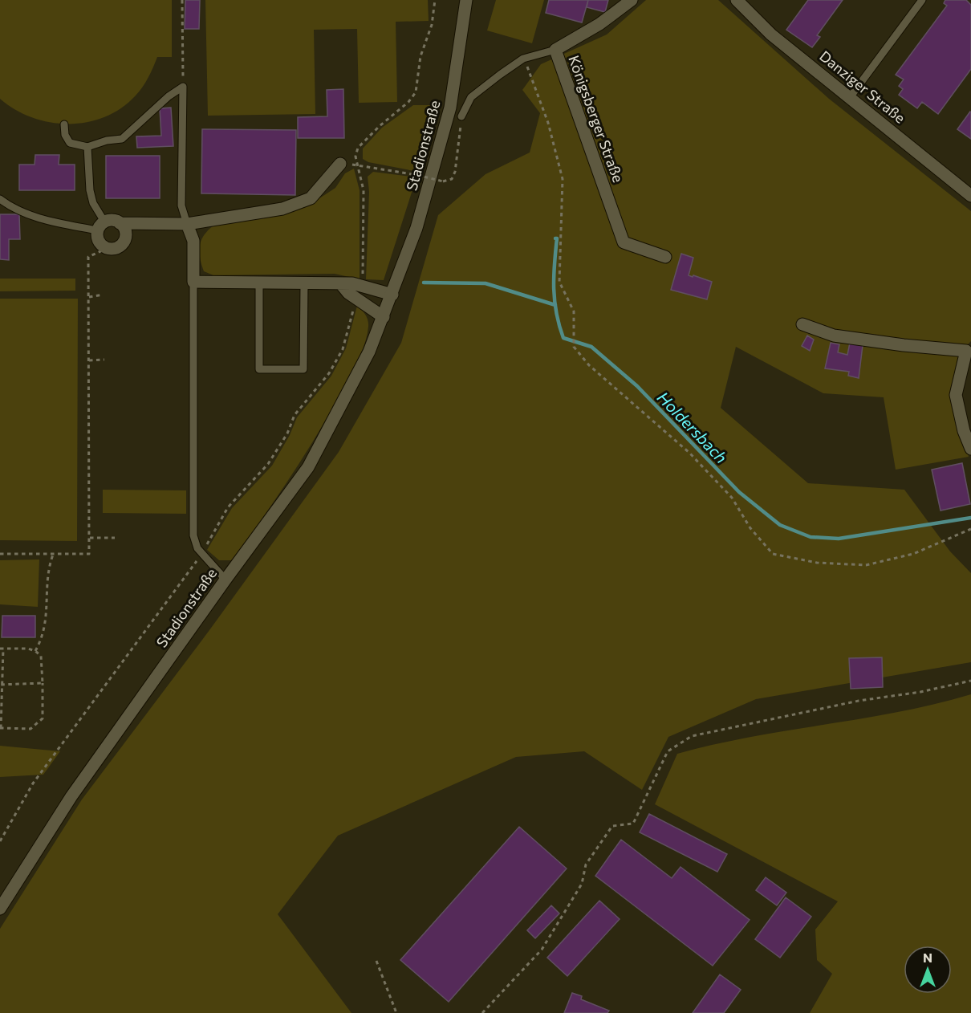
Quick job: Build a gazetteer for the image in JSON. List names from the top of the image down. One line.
{"streets":{"street":["Danziger Straße","Königsberger Straße","Stadionstraße"]},"water":["Holdersbach"],"north":"top"}
